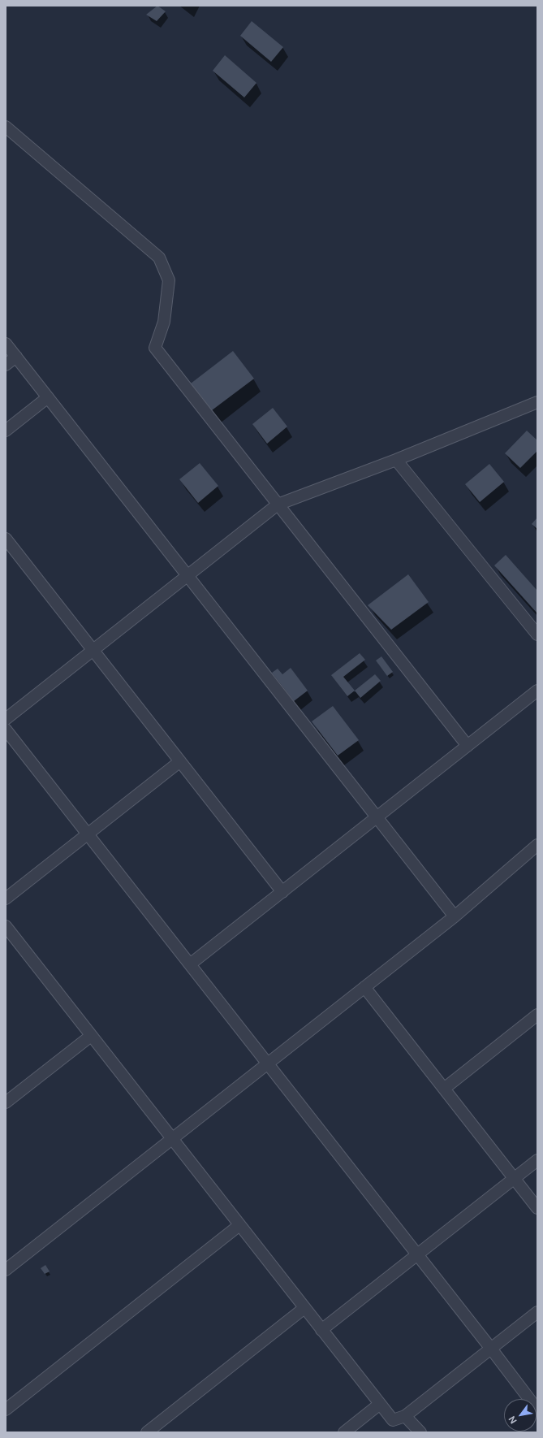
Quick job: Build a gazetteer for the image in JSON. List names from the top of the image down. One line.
{"north":"bottom left"}
